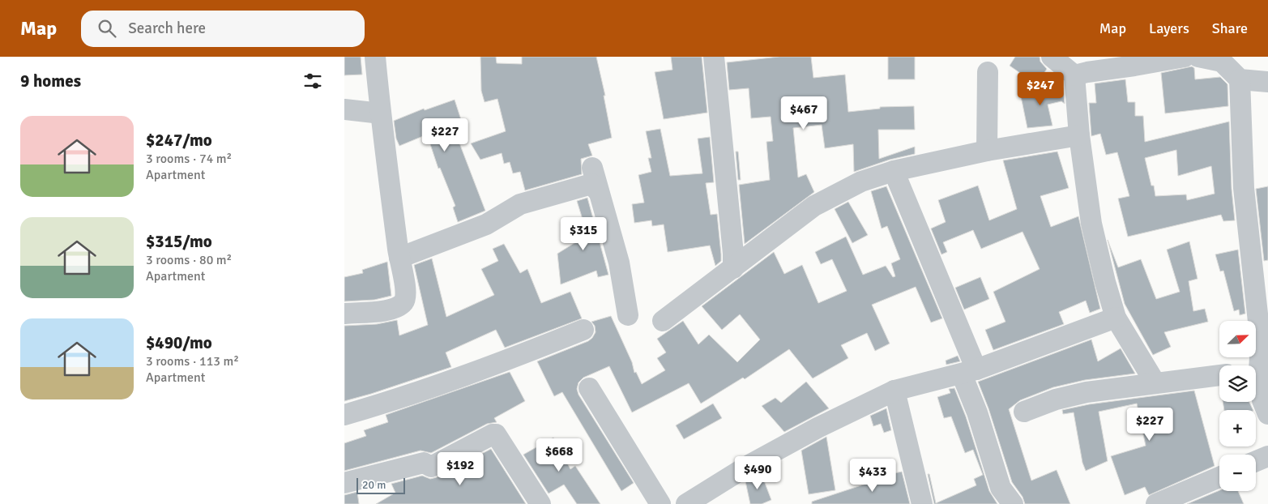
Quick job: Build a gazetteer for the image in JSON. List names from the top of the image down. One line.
{"scale_bar":"20 m","north":"top right","page":{"header":"Map","search":"Search here","nav":["Map","Layers","Share"],"heading":"9 homes","price":["$247","$467","$227","$315","$227","$668","$192","$490","$433"],"list":[{"name":"$247/mo","note":"3 rooms · 74 m² · Apartment"},{"name":"$315/mo","note":"3 rooms · 80 m² · Apartment"},{"name":"$490/mo","note":"3 rooms · 113 m² · Apartment"}],"map_buttons":["+","−"],"scale":"20 m"}}
